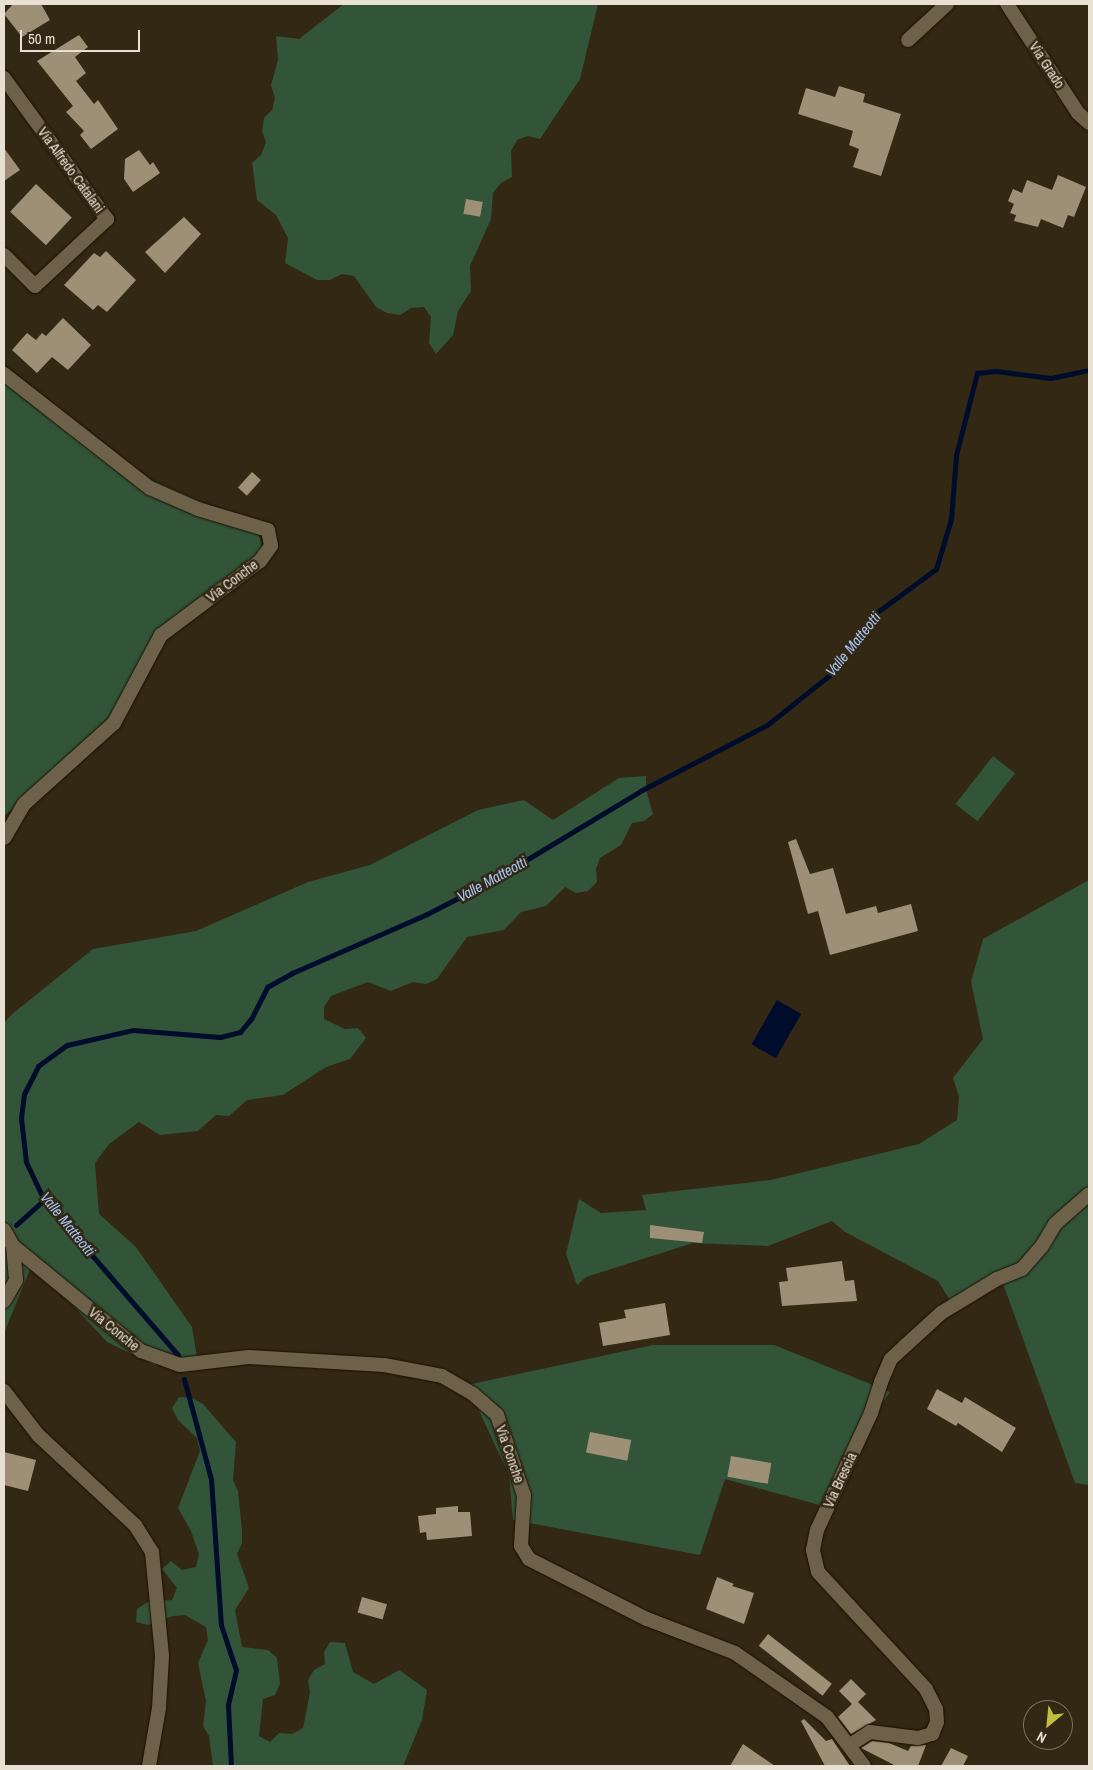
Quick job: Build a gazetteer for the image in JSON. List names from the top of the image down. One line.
{"streets":{"street":["Via Grado","Via Alfredo Catalani","Via Conche","Via Brescia"]},"crossings":[["Via Conche","Via Brescia"]],"water":["Valle Matteotti"],"scale_bar":"50 m","north":"bottom left"}
